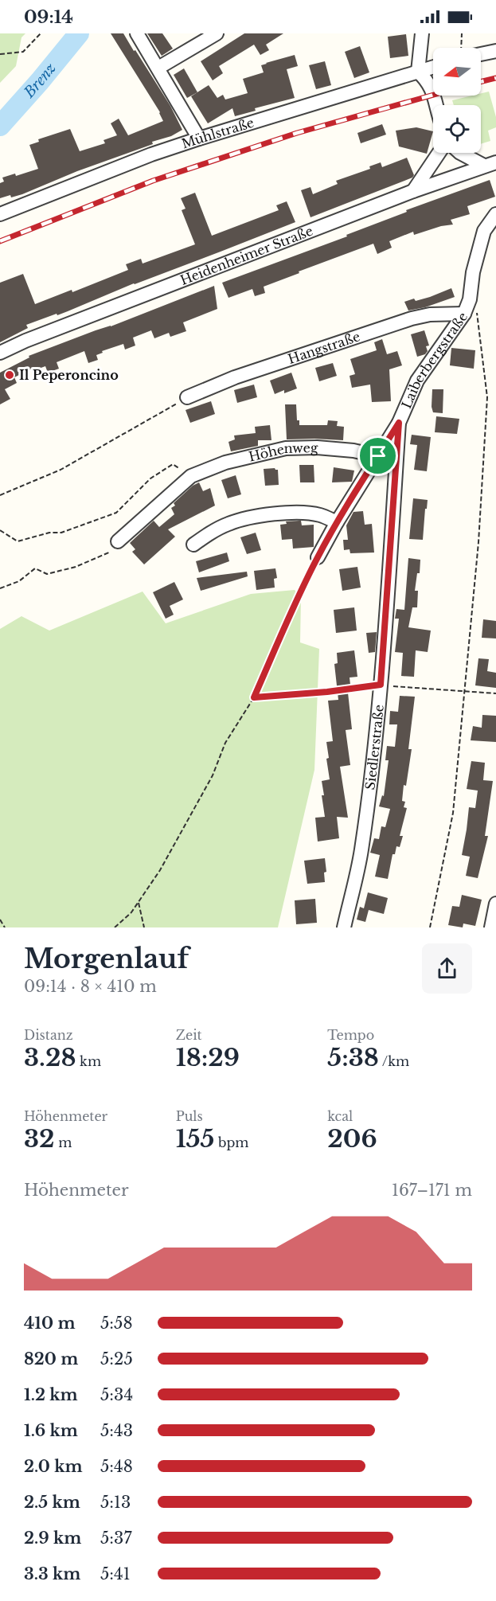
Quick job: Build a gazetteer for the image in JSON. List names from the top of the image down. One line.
{"streets":{"street":["Mühlstraße","Heidenheimer Straße","Hangstraße","Laiberbergstraße","Höhenweg","Siedlerstraße"]},"crossings":[["Hangstraße","Laiberbergstraße"],["Laiberbergstraße","Höhenweg"],["Laiberbergstraße","Siedlerstraße"]],"water":["Brenz"],"places":["Il Peperoncino"],"north":"left","page":{"status":"09:14","heading":["Morgenlauf","09:14 · 8 × 410 m"],"stats":[["Distanz","3.28 km"],["Zeit","18:29"],["Tempo","5:38 /km"],["Höhenmeter","32 m"],["Puls","155 bpm"],["kcal","206"]],"chart":["Höhenmeter","167–171 m"],"list":[{"name":"410 m","note":"5:58"},{"name":"820 m","note":"5:25"},{"name":"1.2 km","note":"5:34"},{"name":"1.6 km","note":"5:43"},{"name":"2.0 km","note":"5:48"},{"name":"2.5 km","note":"5:13"},{"name":"2.9 km","note":"5:37"},{"name":"3.3 km","note":"5:41"}]}}
